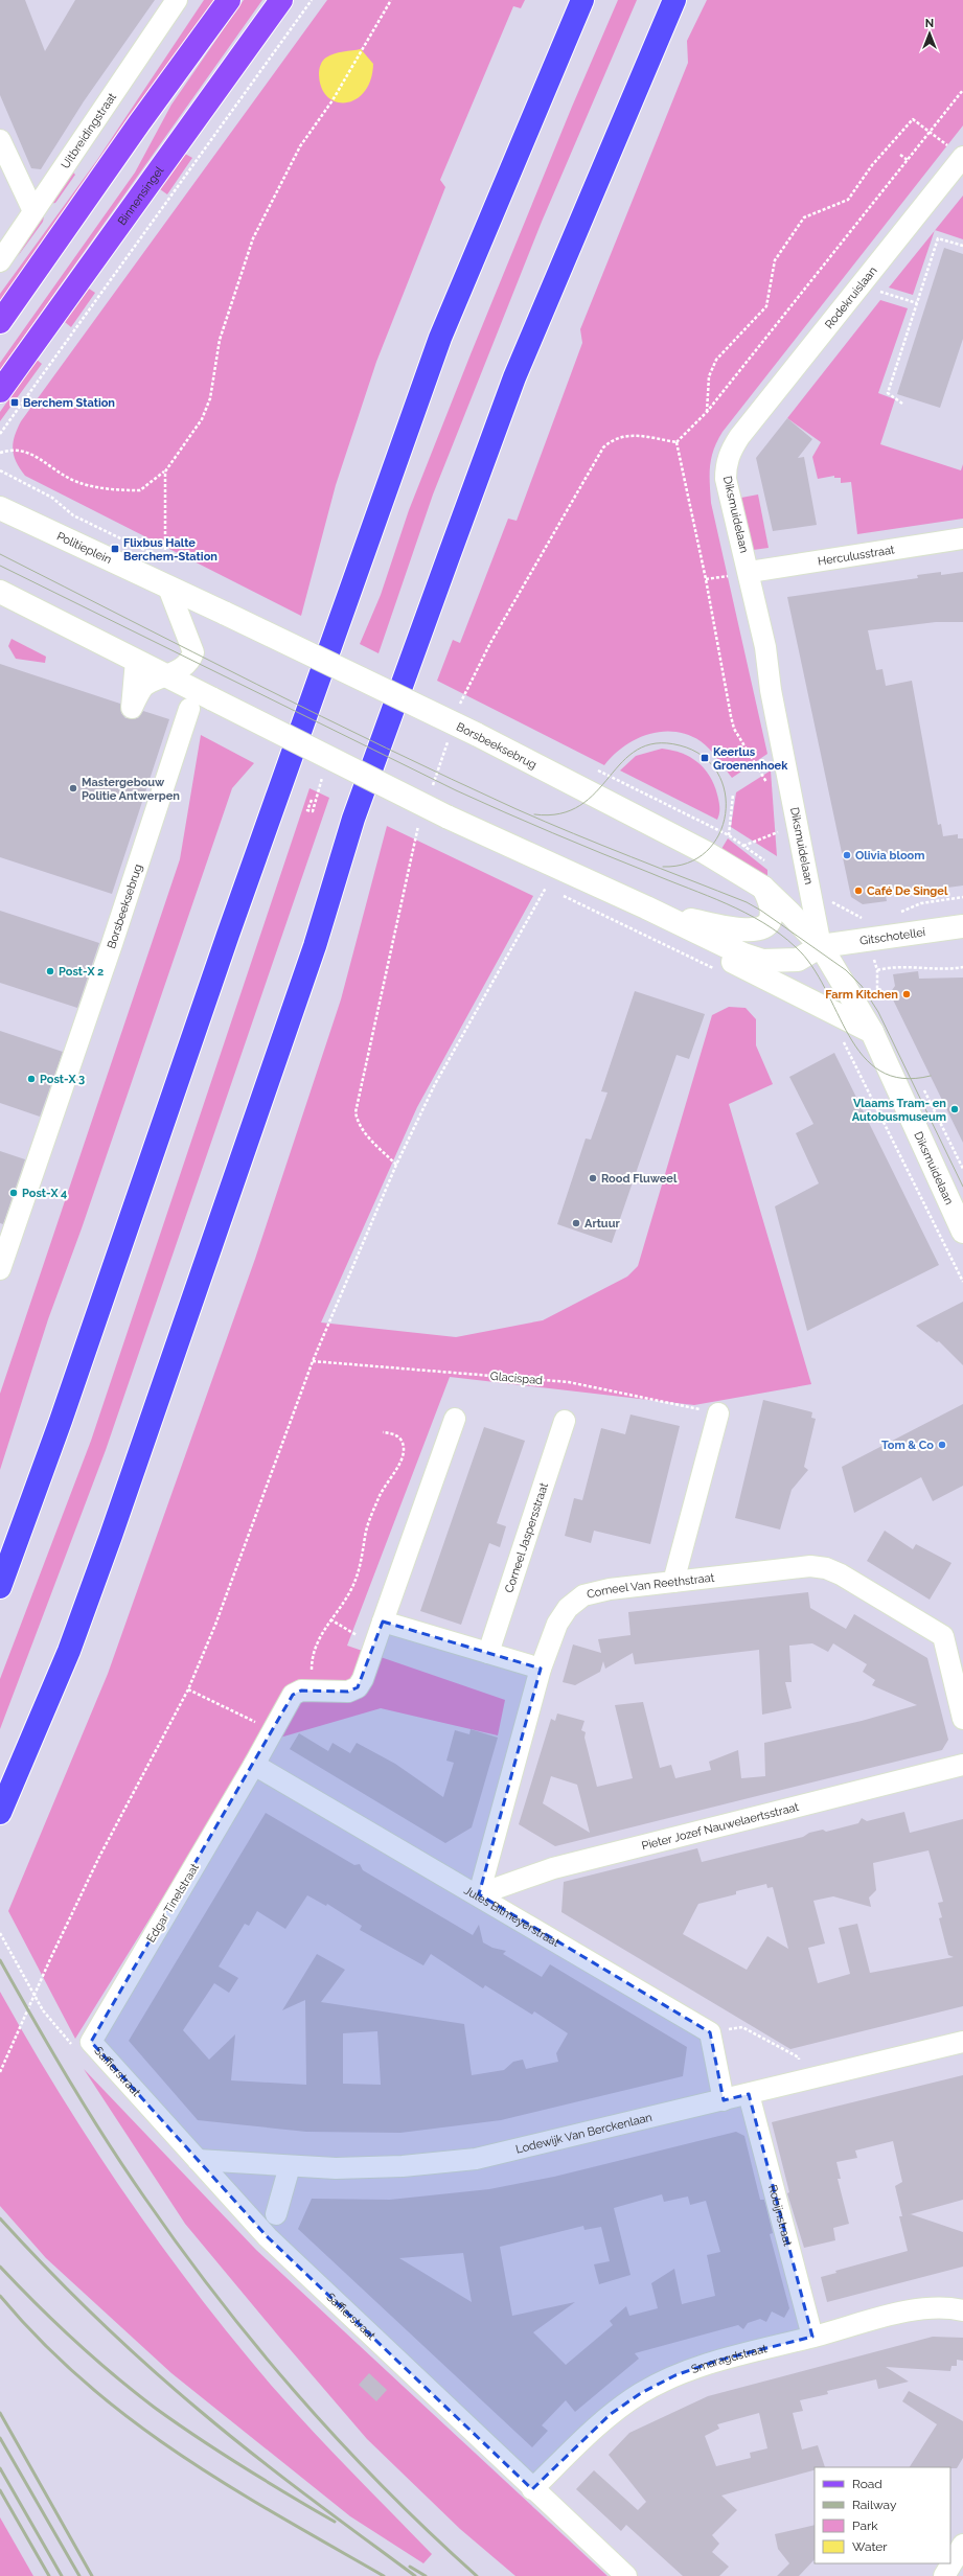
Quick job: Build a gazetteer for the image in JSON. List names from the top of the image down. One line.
{"streets":{"main road":["Binnensingel"],"street":["Uitbreidingstraat","Rodekruislaan","Diksmuidelaan","Politieplein","Herculusstraat","Borsbeeksebrug","Gitschotellei","Corneel Jaspersstraat","Corneel Van Reethstraat","Pieter Jozef Nauwelaertsstraat","Edgar Tinelstraat","Jules Bilmeyerstraat","Saffierstraat","Lodewijk Van Berckenlaan","Robijnstraat","Smaragdstraat"],"path":["Glacispad"]},"crossings":[["Rodekruislaan","Diksmuidelaan"],["Diksmuidelaan","Herculusstraat"],["Diksmuidelaan","Borsbeeksebrug"],["Diksmuidelaan","Gitschotellei"],["Politieplein","Borsbeeksebrug"],["Borsbeeksebrug","Gitschotellei"],["Corneel Van Reethstraat","Pieter Jozef Nauwelaertsstraat"],["Corneel Van Reethstraat","Jules Bilmeyerstraat"],["Pieter Jozef Nauwelaertsstraat","Jules Bilmeyerstraat"],["Edgar Tinelstraat","Jules Bilmeyerstraat"],["Edgar Tinelstraat","Saffierstraat"],["Saffierstraat","Lodewijk Van Berckenlaan"],["Saffierstraat","Smaragdstraat"],["Lodewijk Van Berckenlaan","Robijnstraat"],["Robijnstraat","Smaragdstraat"]],"places":{"transit":["Berchem Station","Flixbus Halte Berchem-Station","Keerlus Groenenhoek"],"other":["Mastergebouw Politie Antwerpen","Olivia bloom","Café De Singel","Post-X 2","Farm Kitchen","Post-X 3","Vlaams Tram- en Autobusmuseum","Rood Fluweel","Post-X 4","Artuur","Tom & Co"]},"legend":["Road","Railway","Park","Water"],"north":"top"}
